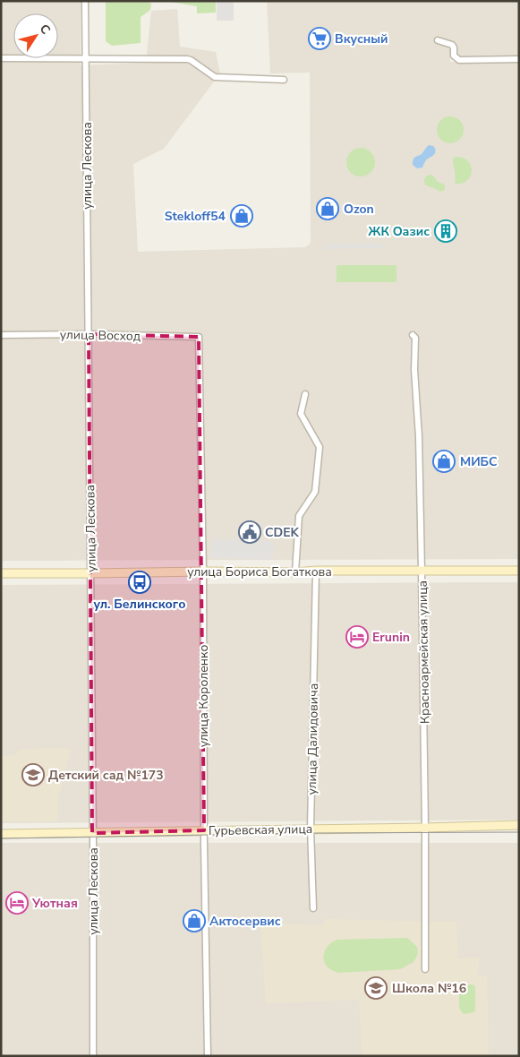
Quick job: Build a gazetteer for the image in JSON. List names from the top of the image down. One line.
{"streets":{"main road":["улица Бориса Богаткова","Гурьевская улица"],"street":["улица Лескова","улица Восход","Красноармейская улица","улица Короленко","улица Далидовича"]},"crossings":[["улица Лескова","улица Восход"],["улица Лескова","улица Бориса Богаткова"],["улица Лескова","Гурьевская улица"],["улица Восход","улица Короленко"],["улица Бориса Богаткова","Красноармейская улица"],["улица Бориса Богаткова","улица Короленко"],["улица Бориса Богаткова","улица Далидовича"],["Красноармейская улица","Гурьевская улица"],["улица Короленко","Гурьевская улица"],["улица Далидовича","Гурьевская улица"]],"places":{"supermarket":["Вкусный"],"shop":["Ozon","Stekloff54","МИБС","Актосервис"],"building":["ЖК Оазис"],"public building":["CDEK"],"bus stop":["ул. Белинского"],"hotel":["Erunin","Уютная"],"school or university":["Детский сад №173","Школа №16"]},"north":"top right"}
